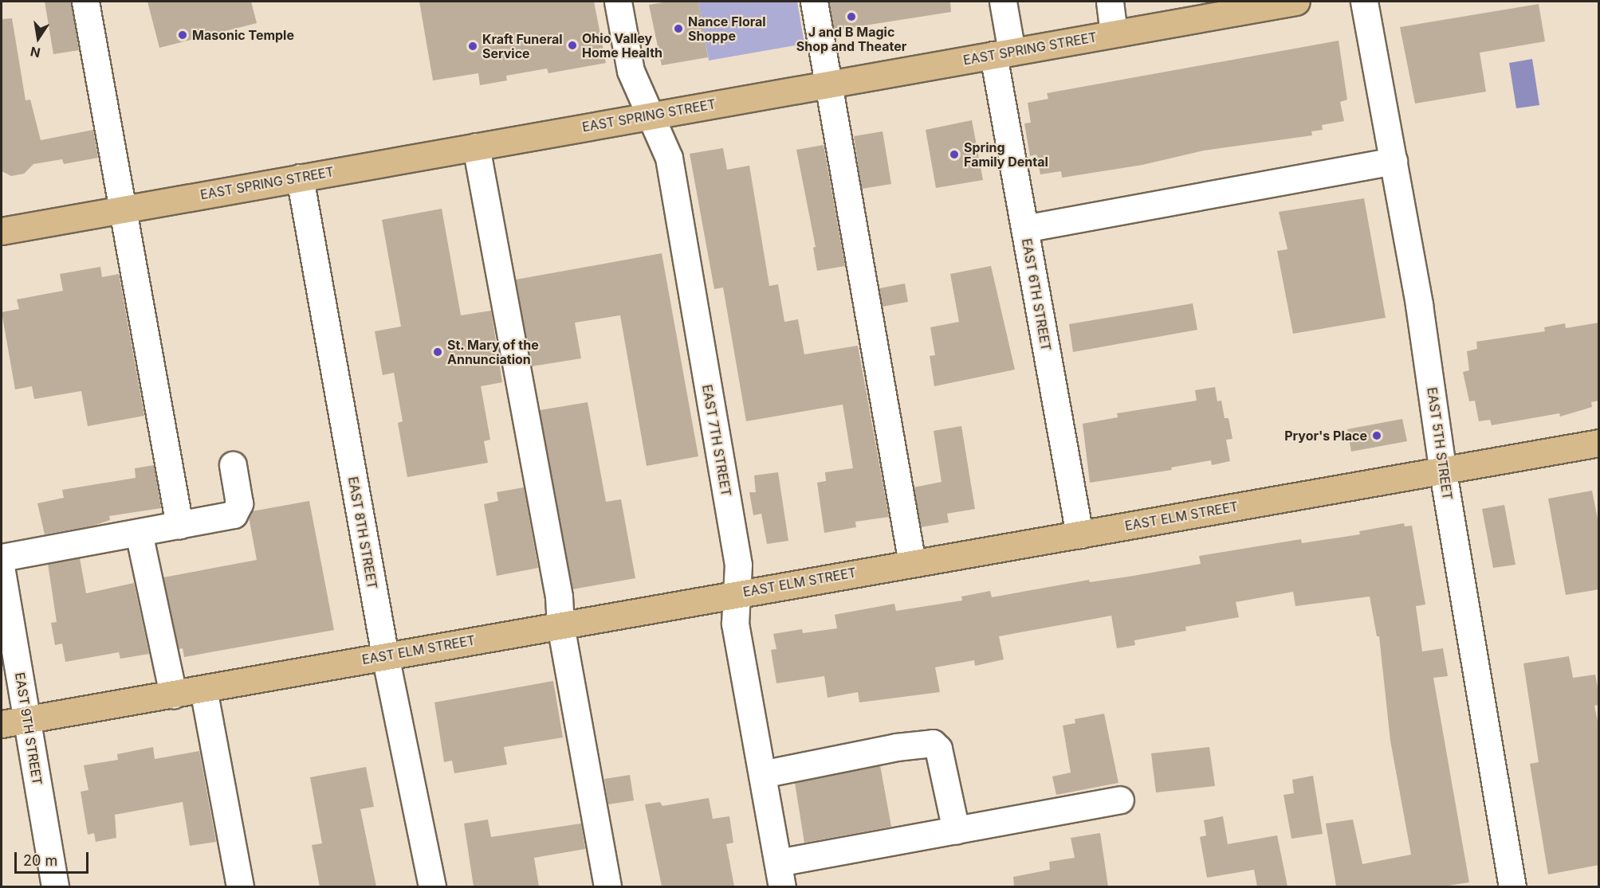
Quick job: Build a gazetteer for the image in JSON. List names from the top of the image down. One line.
{"streets":{"main road":["EAST SPRING STREET","EAST ELM STREET"],"street":["EAST 6TH STREET","EAST 7TH STREET","EAST 5TH STREET","EAST 8TH STREET","EAST 9TH STREET"]},"crossings":[["EAST SPRING STREET","EAST 6TH STREET"],["EAST SPRING STREET","EAST 7TH STREET"],["EAST SPRING STREET","EAST 8TH STREET"],["EAST 6TH STREET","EAST ELM STREET"],["EAST 7TH STREET","EAST ELM STREET"],["EAST 5TH STREET","EAST ELM STREET"],["EAST ELM STREET","EAST 8TH STREET"],["EAST ELM STREET","EAST 9TH STREET"]],"places":["J and B Magic Shop and Theater","Nance Floral Shoppe","Masonic Temple","Ohio Valley Home Health","Kraft Funeral Service","Spring Family Dental","St. Mary of the Annunciation","Pryor's Place"],"scale_bar":"20 m","north":"bottom"}
